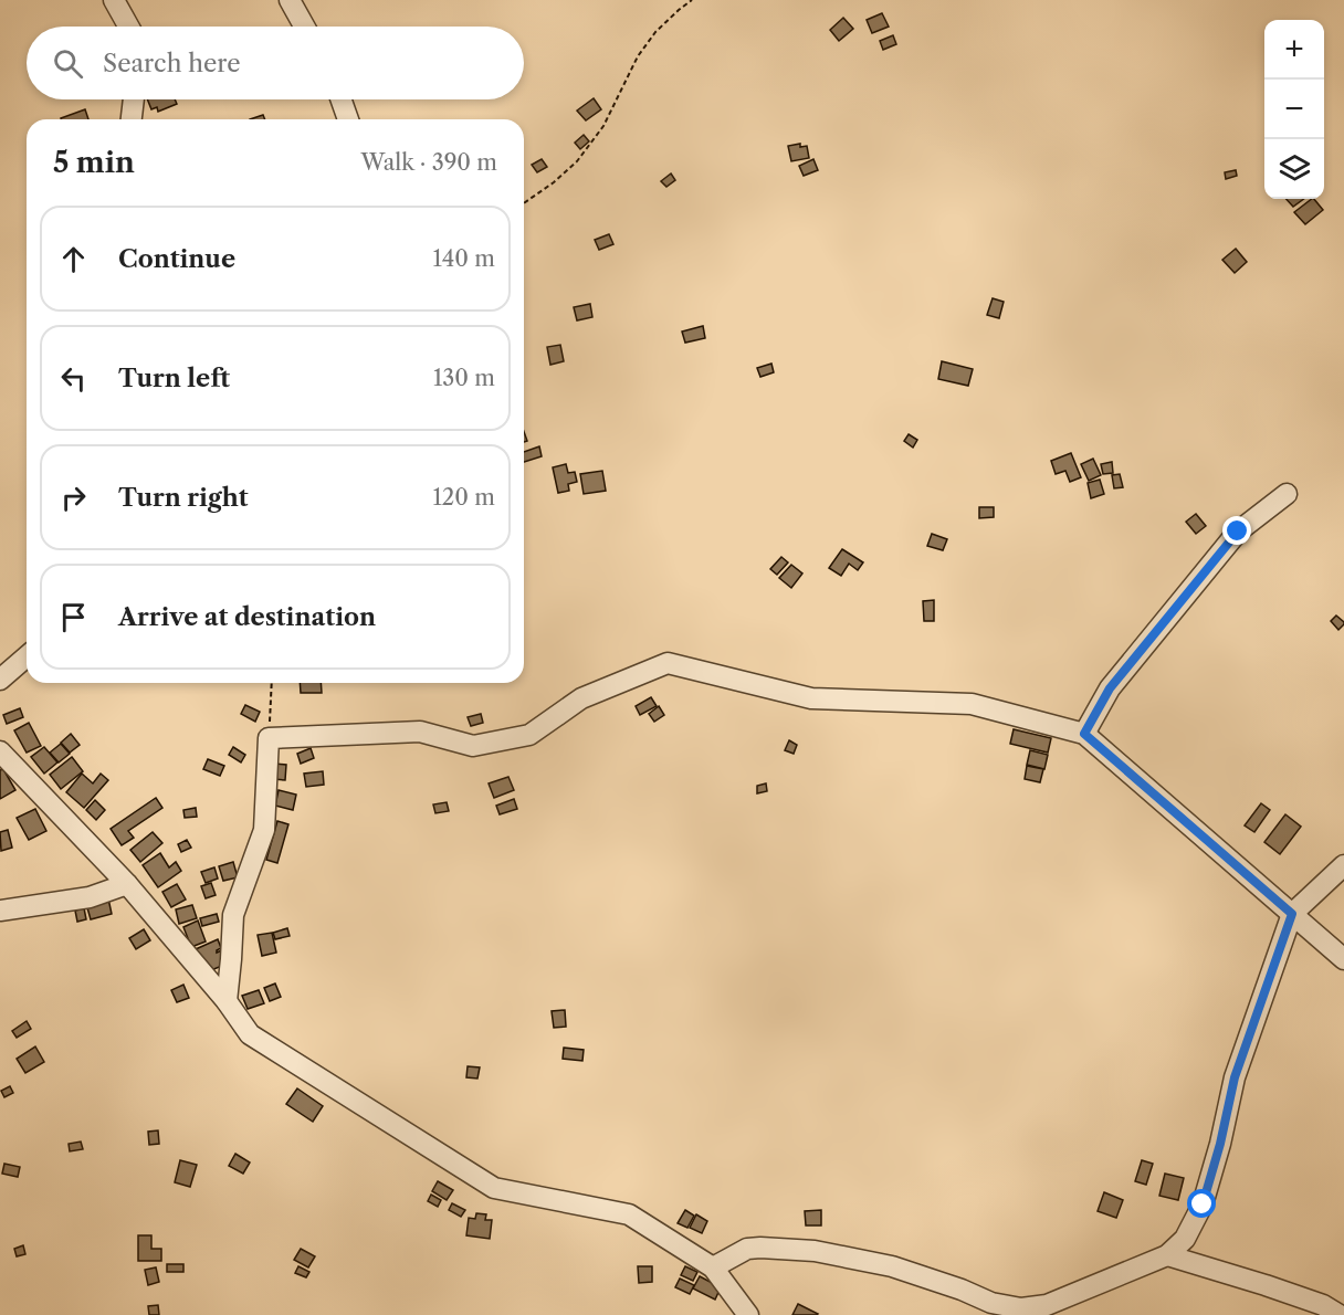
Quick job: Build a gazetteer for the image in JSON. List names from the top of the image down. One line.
{"page":{"map_buttons":["+","−"],"search":"Search here","heading":["5 min","Walk · 390 m"],"list":[["Continue","140 m"],["Turn left","130 m"],["Turn right","120 m"],"Arrive at destination"]}}
